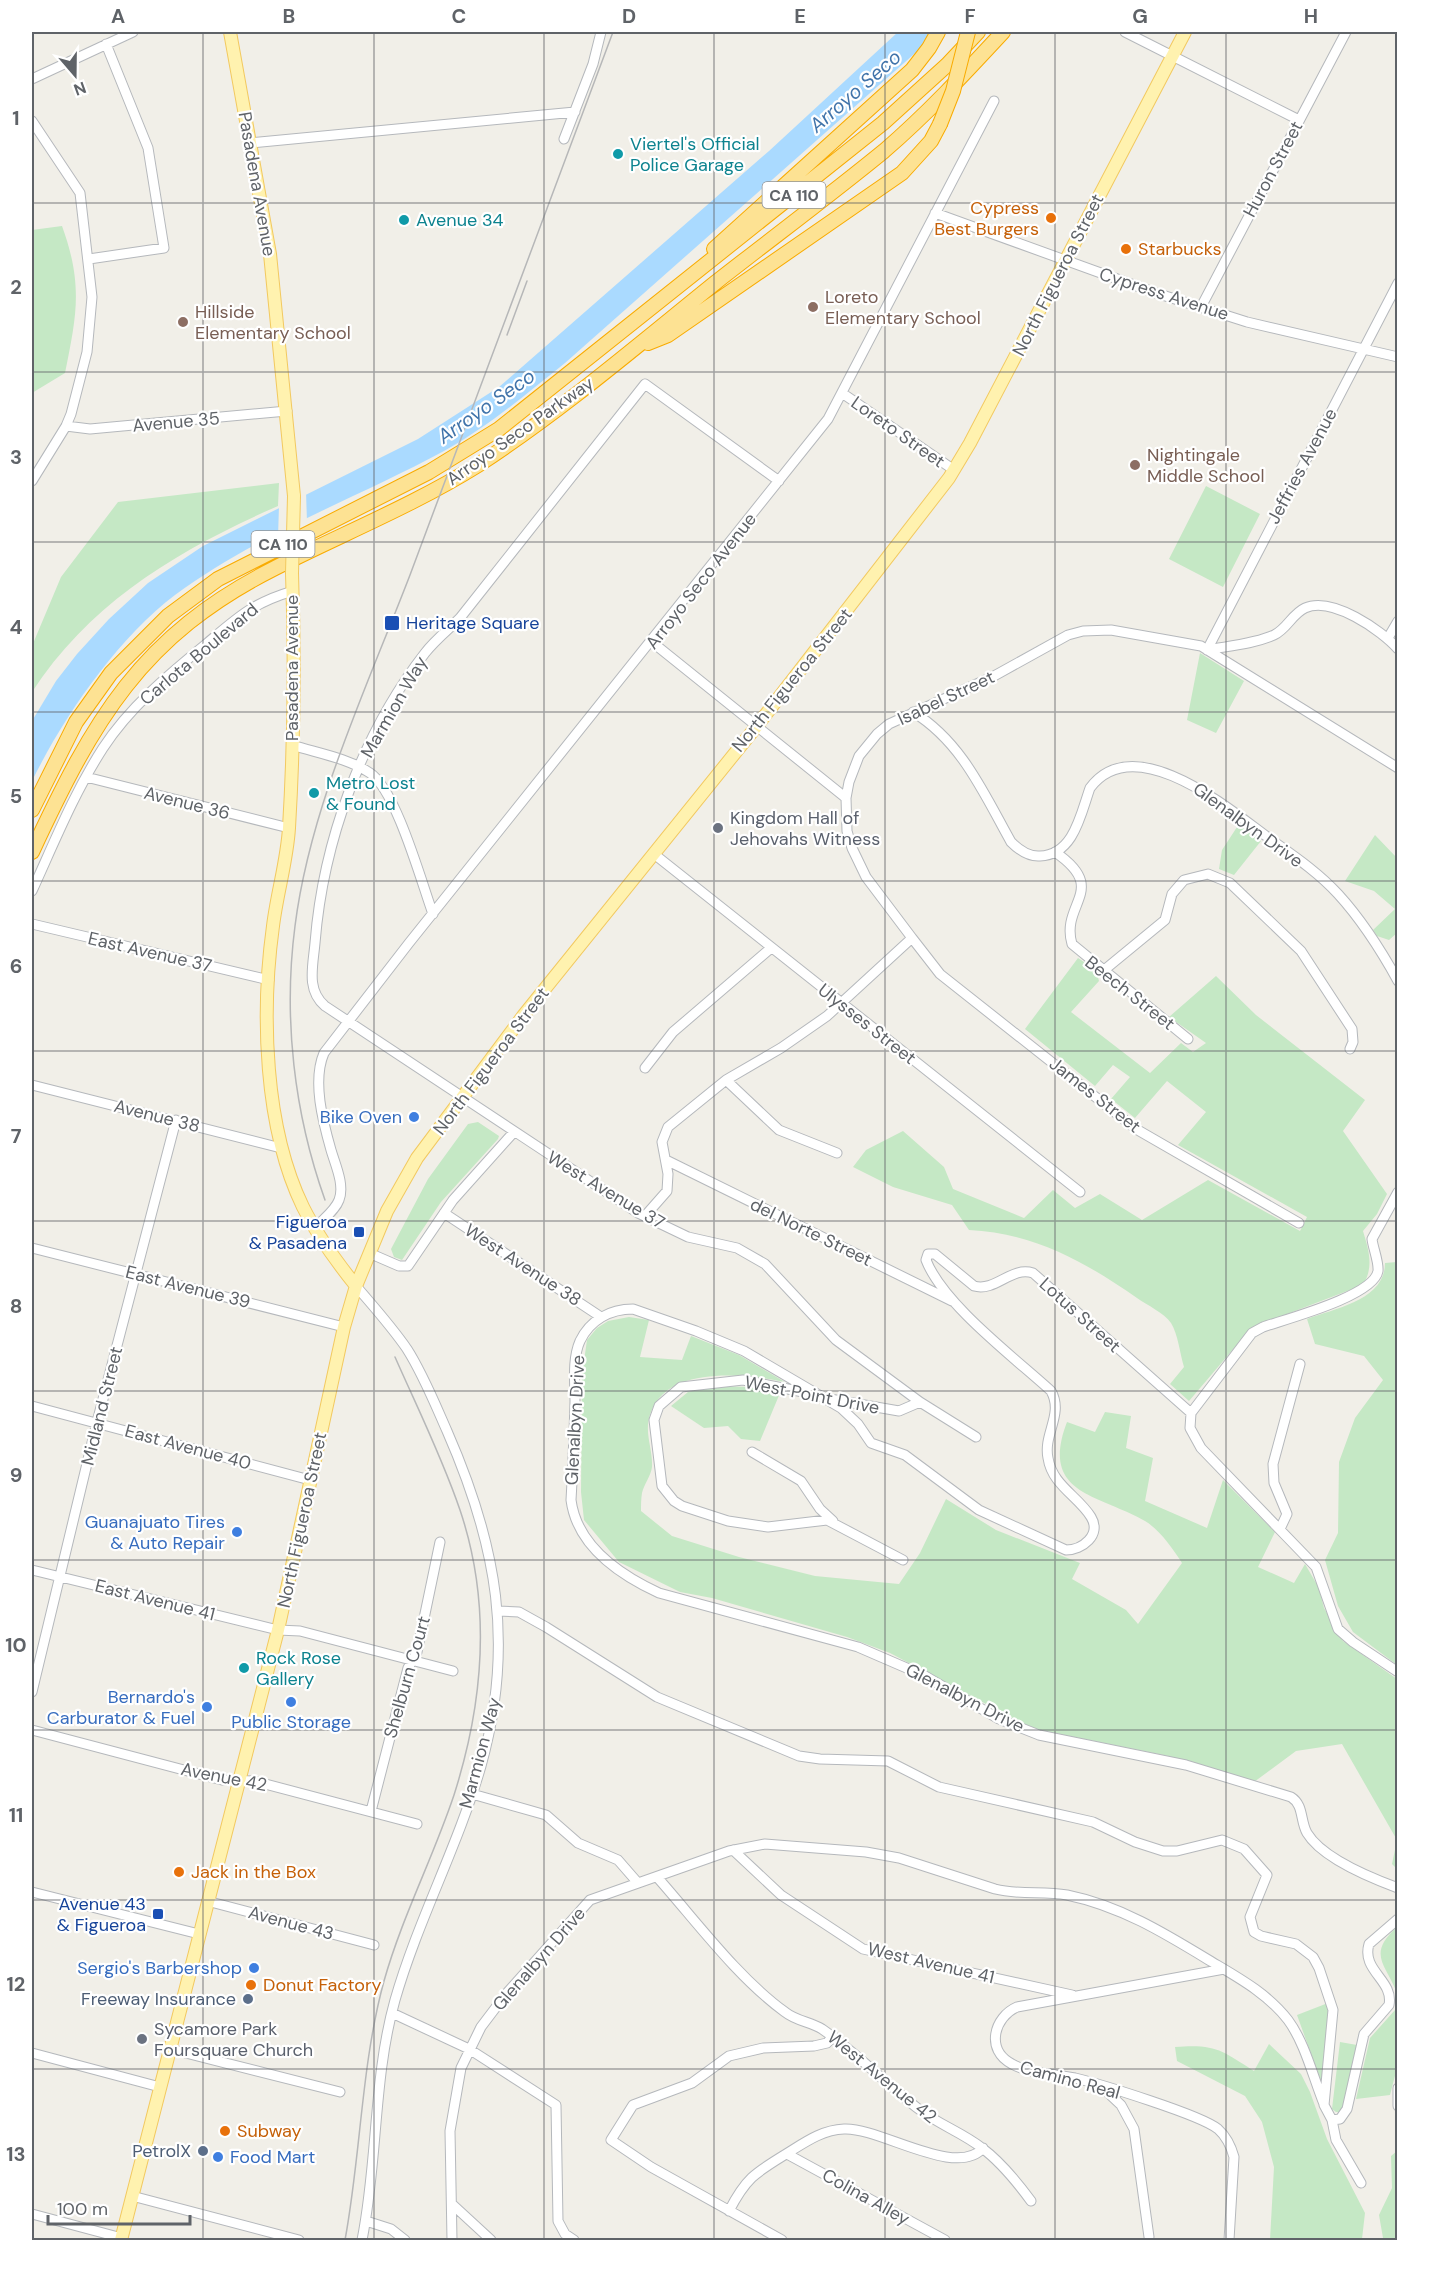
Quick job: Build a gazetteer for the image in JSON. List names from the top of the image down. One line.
{"streets":{"highway":["CA 110","Arroyo Seco Parkway"],"main road":["Pasadena Avenue","North Figueroa Street"],"street":["Huron Street","Cypress Avenue","Avenue 35","Loreto Street","Jeffries Avenue","Arroyo Seco Avenue","Carlota Boulevard","Isabel Street","Marmion Way","Avenue 36","Glenalbyn Drive","East Avenue 37","Beech Street","Ulysses Street","James Street","Avenue 38","West Avenue 37","del Norte Street","West Avenue 38","East Avenue 39","Lotus Street","West Point Drive","Midland Street","East Avenue 40","East Avenue 41","Shelburn Court","Avenue 42","Avenue 43","West Avenue 41","West Avenue 42","Camino Real","Colina Alley"]},"crossings":[["Huron Street","Cypress Avenue"],["Pasadena Avenue","North Figueroa Street"],["Pasadena Avenue","Avenue 35"],["Pasadena Avenue","Carlota Boulevard"],["Pasadena Avenue","Marmion Way"],["Pasadena Avenue","Avenue 36"],["Pasadena Avenue","East Avenue 37"],["Pasadena Avenue","Avenue 38"],["North Figueroa Street","Cypress Avenue"],["North Figueroa Street","Loreto Street"],["North Figueroa Street","Marmion Way"],["North Figueroa Street","Ulysses Street"],["North Figueroa Street","West Avenue 37"],["North Figueroa Street","East Avenue 39"],["North Figueroa Street","East Avenue 40"],["North Figueroa Street","East Avenue 41"],["North Figueroa Street","Avenue 42"],["North Figueroa Street","Avenue 43"],["Cypress Avenue","Jeffries Avenue"],["Cypress Avenue","Arroyo Seco Avenue"],["Loreto Street","Arroyo Seco Avenue"],["Jeffries Avenue","Isabel Street"],["Arroyo Seco Avenue","Marmion Way"],["Arroyo Seco Avenue","West Avenue 37"],["Carlota Boulevard","Avenue 36"],["Isabel Street","James Street"],["Marmion Way","West Avenue 37"],["Glenalbyn Drive","Beech Street"],["Glenalbyn Drive","West Avenue 38"],["Glenalbyn Drive","West Avenue 41"],["Glenalbyn Drive","West Avenue 42"],["Glenalbyn Drive","Camino Real"],["Avenue 38","Midland Street"],["West Avenue 37","West Point Drive"],["del Norte Street","Lotus Street"],["East Avenue 39","Midland Street"],["Midland Street","East Avenue 40"],["Midland Street","East Avenue 41"],["Shelburn Court","Avenue 42"],["West Avenue 41","Camino Real"]],"water":["Arroyo Seco"],"places":{"other":["Viertel's Official Police Garage","Cypress Best Burgers","Avenue 34","Starbucks","Loreto Elementary School","Hillside Elementary School","Nightingale Middle School","Metro Lost & Found","Kingdom Hall of Jehovahs Witness","Bike Oven","Guanajuato Tires & Auto Repair","Rock Rose Gallery","Public Storage","Bernardo's Carburator & Fuel","Jack in the Box","Sergio's Barbershop","Donut Factory","Freeway Insurance","Sycamore Park Foursquare Church","Subway","PetrolX","Food Mart"],"transit":["Heritage Square","Figueroa & Pasadena","Avenue 43 & Figueroa"]},"scale_bar":"100 m","north":"bottom","grid":{"columns":["A","B","C","D","E","F","G","H"],"rows":["1","2","3","4","5","6","7","8","9","10","11","12","13"]}}
